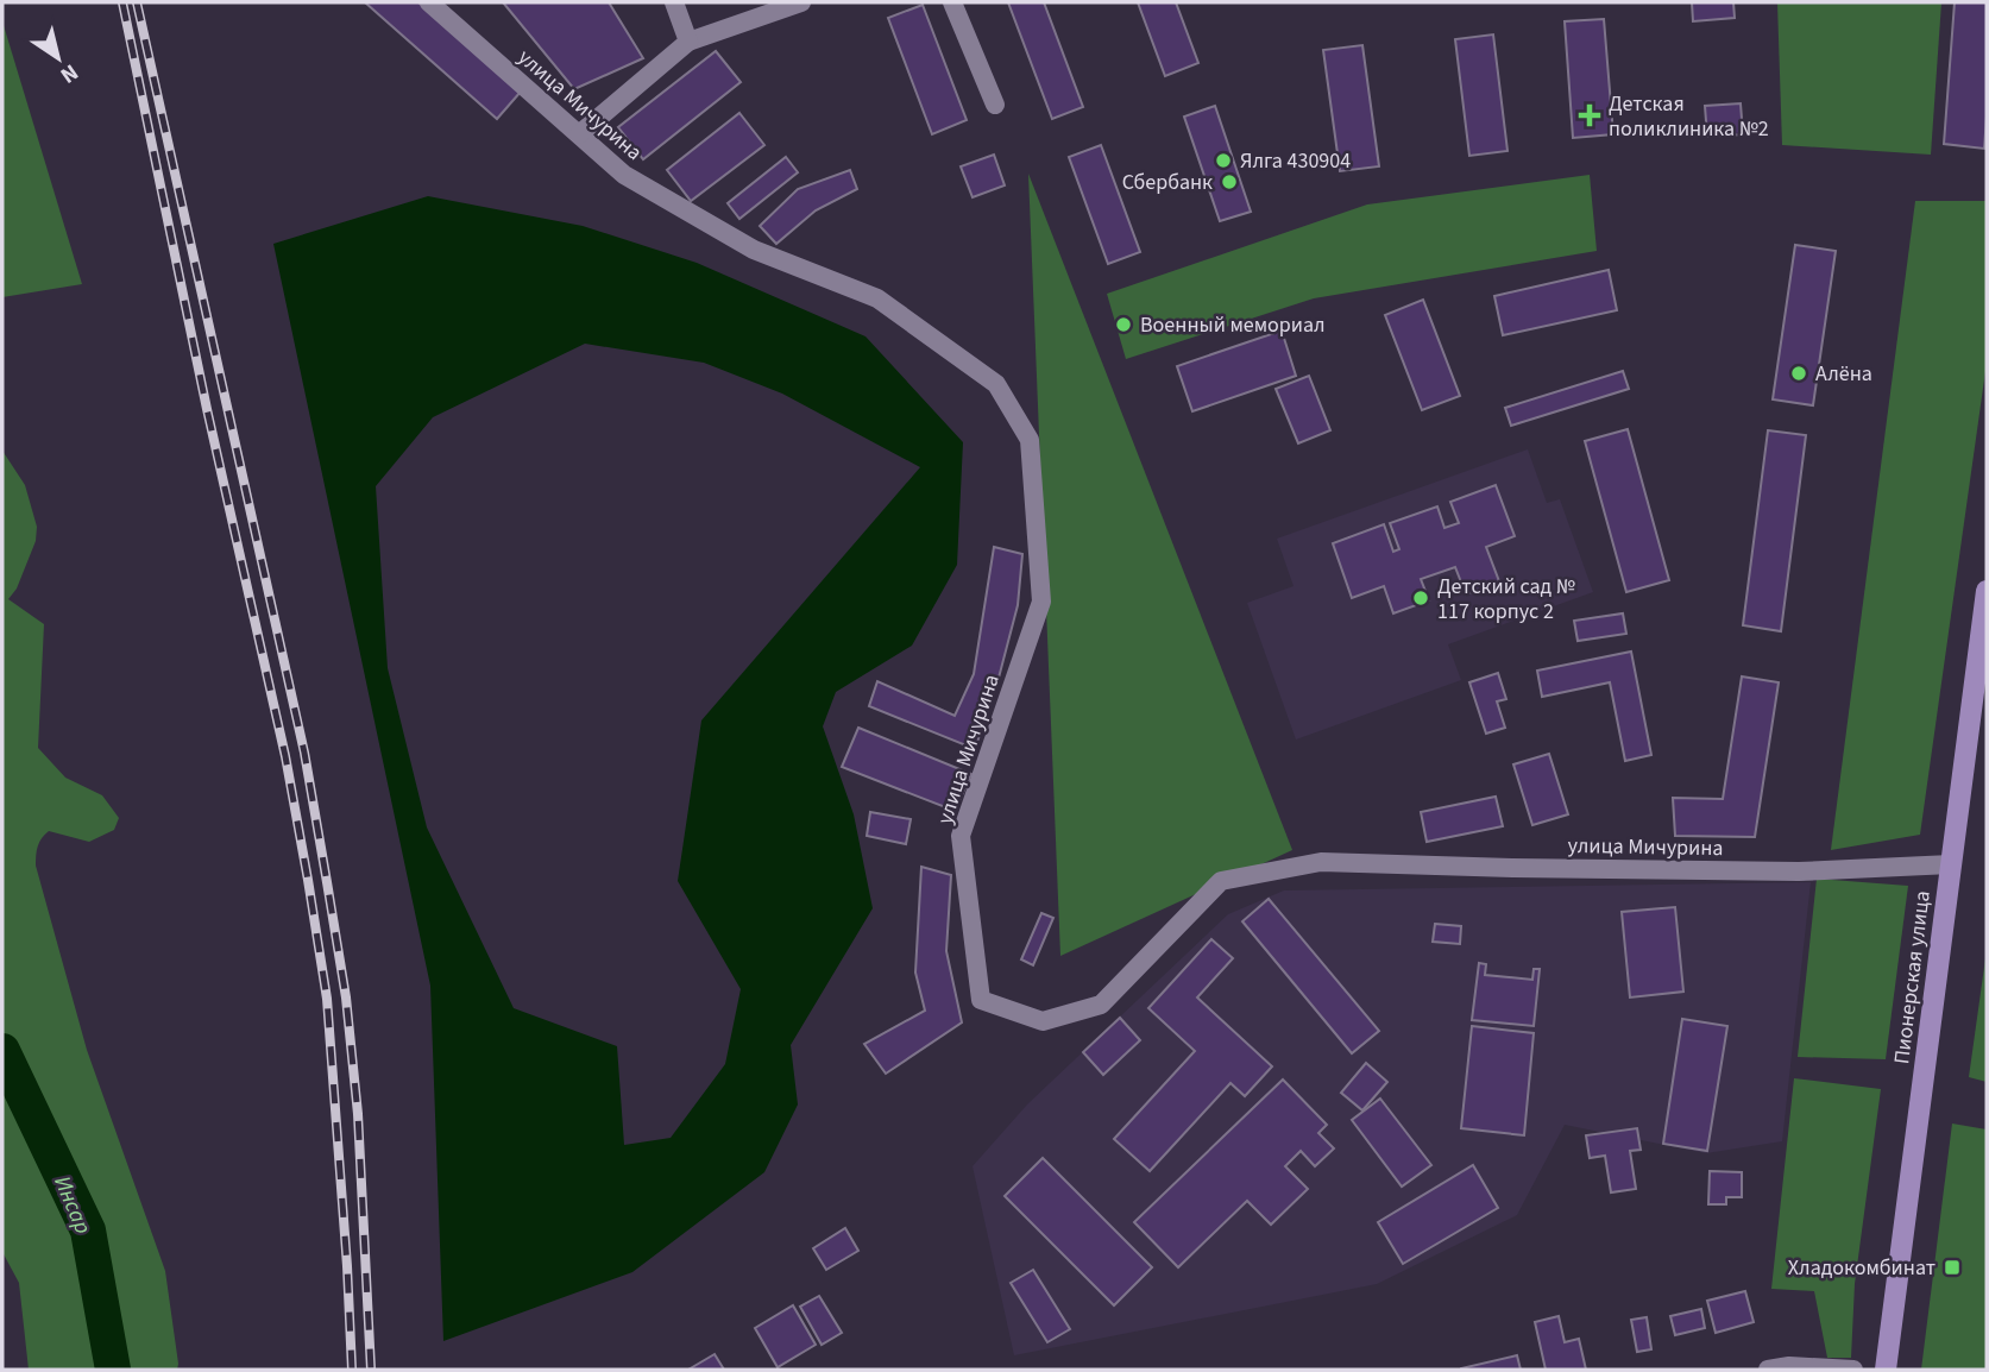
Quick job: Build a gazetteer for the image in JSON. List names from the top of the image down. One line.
{"streets":{"main road":["Пионерская улица"],"street":["улица Мичурина"]},"crossings":[["улица Мичурина","Пионерская улица"]],"water":["Инсар"],"places":{"health":["Детская поликлиника №2"],"other":["Ялга 430904","Сбербанк","Военный мемориал","Алёна","Детский сад № 117 корпус 2"],"transit":["Хладокомбинат"]},"north":"bottom right"}
